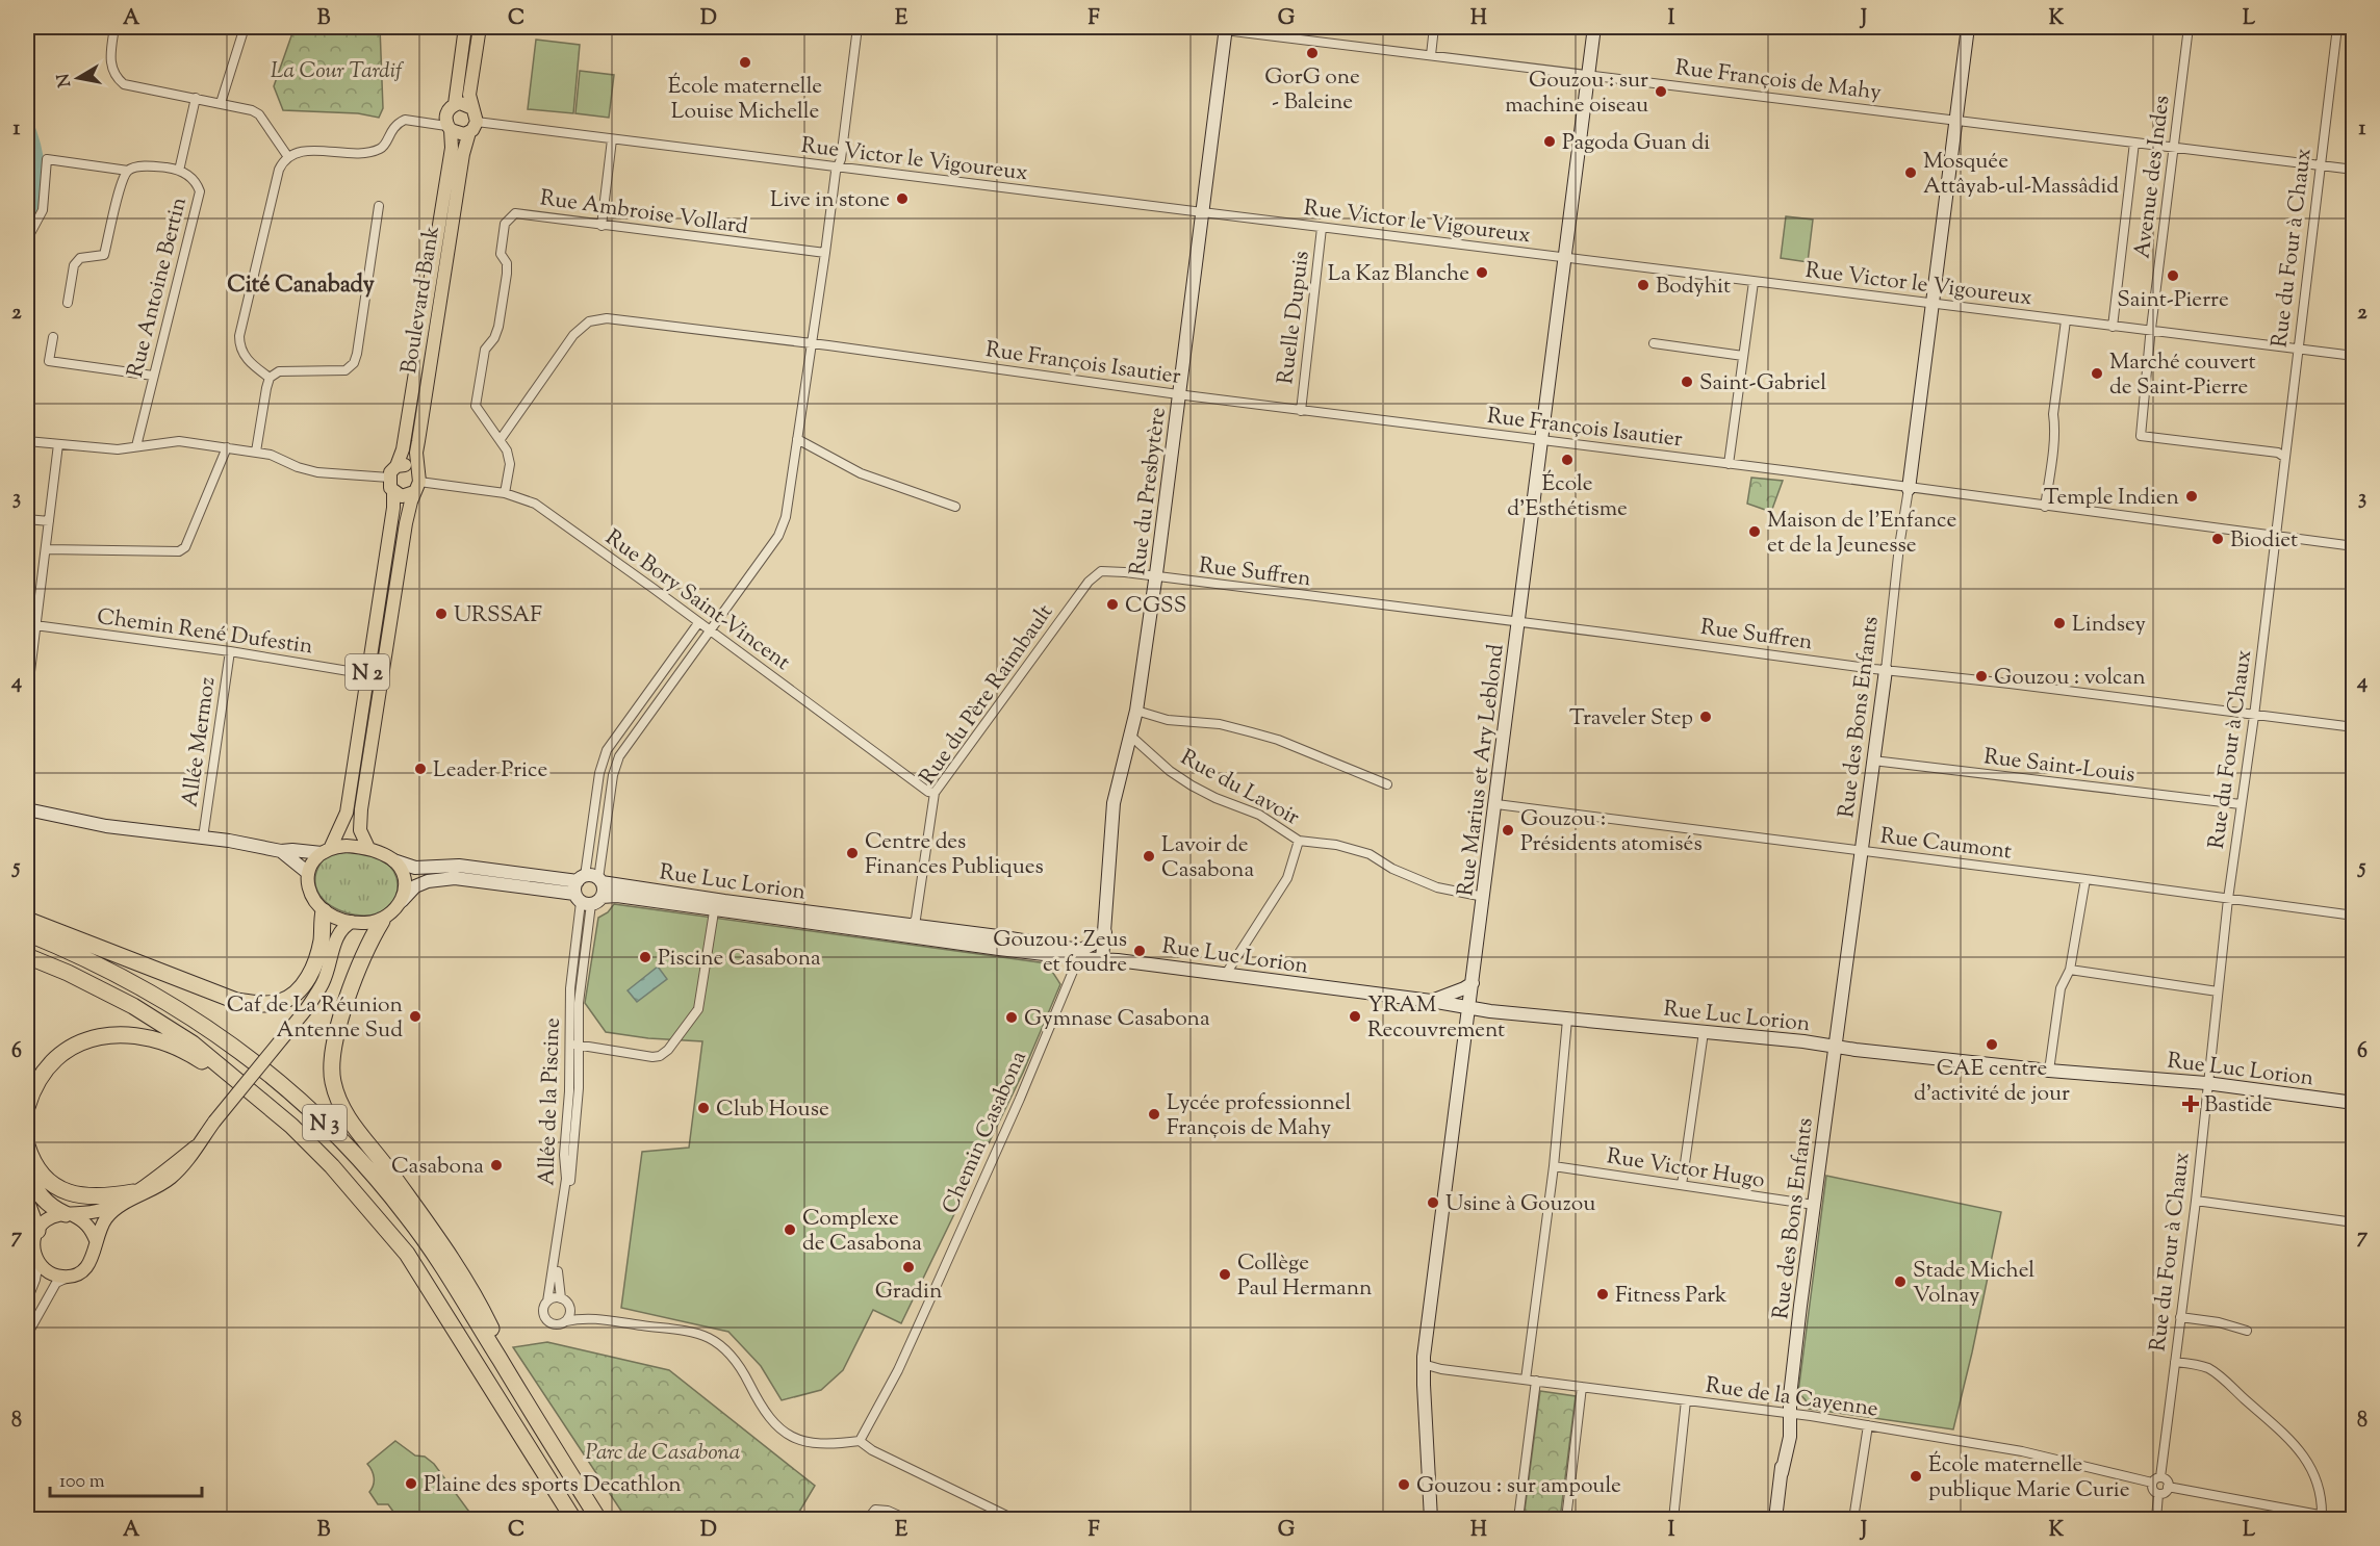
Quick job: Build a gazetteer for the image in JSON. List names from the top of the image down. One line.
{"streets":{"highway":["N 3"],"main road":["Boulevard Bank","N 2"],"street":["Rue François de Mahy","Rue Victor le Vigoureux","Avenue des Indes","Rue Ambroise Vollard","Rue du Four à Chaux","Rue Antoine Bertin","Ruelle Dupuis","Rue François Isautier","Rue du Presbytère","Rue Suffren","Rue Bory Saint-Vincent","Chemin René Dufestin","Rue du Père Raimbault","Rue des Bons Enfants","Allée Mermoz","Rue Saint-Louis","Rue Marius et Ary Leblond","Rue du Lavoir","Rue Caumont","Rue Luc Lorion","Allée de la Piscine","Chemin Casabona","Rue Victor Hugo","Rue de la Cayenne"]},"crossings":[["Rue François de Mahy","Avenue des Indes"],["Rue François de Mahy","Rue du Four à Chaux"],["Rue François de Mahy","Rue du Presbytère"],["Rue François de Mahy","Rue des Bons Enfants"],["Rue François de Mahy","Rue Marius et Ary Leblond"],["Rue Victor le Vigoureux","Avenue des Indes"],["Rue Victor le Vigoureux","Rue du Four à Chaux"],["Rue Victor le Vigoureux","Boulevard Bank"],["Rue Victor le Vigoureux","Ruelle Dupuis"],["Rue Victor le Vigoureux","Rue du Presbytère"],["Rue Victor le Vigoureux","Rue des Bons Enfants"],["Rue Victor le Vigoureux","Rue Marius et Ary Leblond"],["Avenue des Indes","Rue du Four à Chaux"],["Rue Ambroise Vollard","Rue François Isautier"],["Rue du Four à Chaux","Rue François Isautier"],["Rue du Four à Chaux","Rue Suffren"],["Rue du Four à Chaux","Rue Saint-Louis"],["Rue du Four à Chaux","Rue Caumont"],["Rue du Four à Chaux","Rue Luc Lorion"],["Rue du Four à Chaux","Rue de la Cayenne"],["Boulevard Bank","Rue Bory Saint-Vincent"],["Boulevard Bank","N 2"],["Boulevard Bank","Rue Luc Lorion"],["Boulevard Bank","N 3"],["Ruelle Dupuis","Rue François Isautier"],["Rue François Isautier","Rue du Presbytère"],["Rue François Isautier","Rue des Bons Enfants"],["Rue François Isautier","Rue Marius et Ary Leblond"],["Rue du Presbytère","Rue Suffren"],["Rue du Presbytère","Rue du Père Raimbault"],["Rue du Presbytère","Rue du Lavoir"],["Rue du Presbytère","Rue Luc Lorion"],["Rue Suffren","Rue du Père Raimbault"],["Rue Suffren","Rue des Bons Enfants"],["Rue Suffren","Rue Marius et Ary Leblond"],["Rue Bory Saint-Vincent","N 2"],["Rue Bory Saint-Vincent","Rue du Père Raimbault"],["Chemin René Dufestin","N 2"],["Chemin René Dufestin","Allée Mermoz"],["N 2","Rue Luc Lorion"],["N 2","N 3"],["Rue du Père Raimbault","Rue Luc Lorion"],["Rue des Bons Enfants","Rue Saint-Louis"],["Rue des Bons Enfants","Rue Caumont"],["Rue des Bons Enfants","Rue Luc Lorion"],["Rue des Bons Enfants","Rue Victor Hugo"],["Rue des Bons Enfants","Rue de la Cayenne"],["Rue Marius et Ary Leblond","Rue du Lavoir"],["Rue Marius et Ary Leblond","Rue Caumont"],["Rue Marius et Ary Leblond","Rue Luc Lorion"],["Rue Marius et Ary Leblond","Rue de la Cayenne"],["Rue Luc Lorion","Allée de la Piscine"],["Rue Luc Lorion","N 3"],["Rue Luc Lorion","Chemin Casabona"]],"districts":["Cité Canabady"],"parks":["La Cour Tardif","Parc de Casabona"],"places":{"other":["GorG one - Baleine","École maternelle Louise Michelle","Gouzou : sur machine oiseau","Pagoda Guan di","Mosquée Attâyab-ul-Massâdid","Live in stone","La Kaz Blanche","Saint-Pierre","Bodyhit","Marché couvert de Saint-Pierre","Saint-Gabriel","École d'Esthétisme","Temple Indien","Maison de l'Enfance et de la Jeunesse","Biodiet","CGSS","URSSAF","Lindsey","Gouzou : volcan","Traveler Step","Leader Price","Gouzou : Présidents atomisés","Centre des Finances Publiques","Lavoir de Casabona","Gouzou : Zeus et foudre","Piscine Casabona","Caf de La Réunion Antenne Sud","YRAM Recouvrement","Gymnase Casabona","CAE centre d'activité de jour","Club House","Lycée professionnel François de Mahy","Casabona","Usine à Gouzou","Complexe de Casabona","Gradin","Collège Paul Hermann","Stade Michel Volnay","Fitness Park","École maternelle publique Marie Curie","Plaine des sports Decathlon","Gouzou : sur ampoule"],"health":["Bastide"]},"scale_bar":"100 m","north":"left","grid":{"columns":["A","B","C","D","E","F","G","H","I","J","K","L"],"rows":["1","2","3","4","5","6","7","8"]}}
